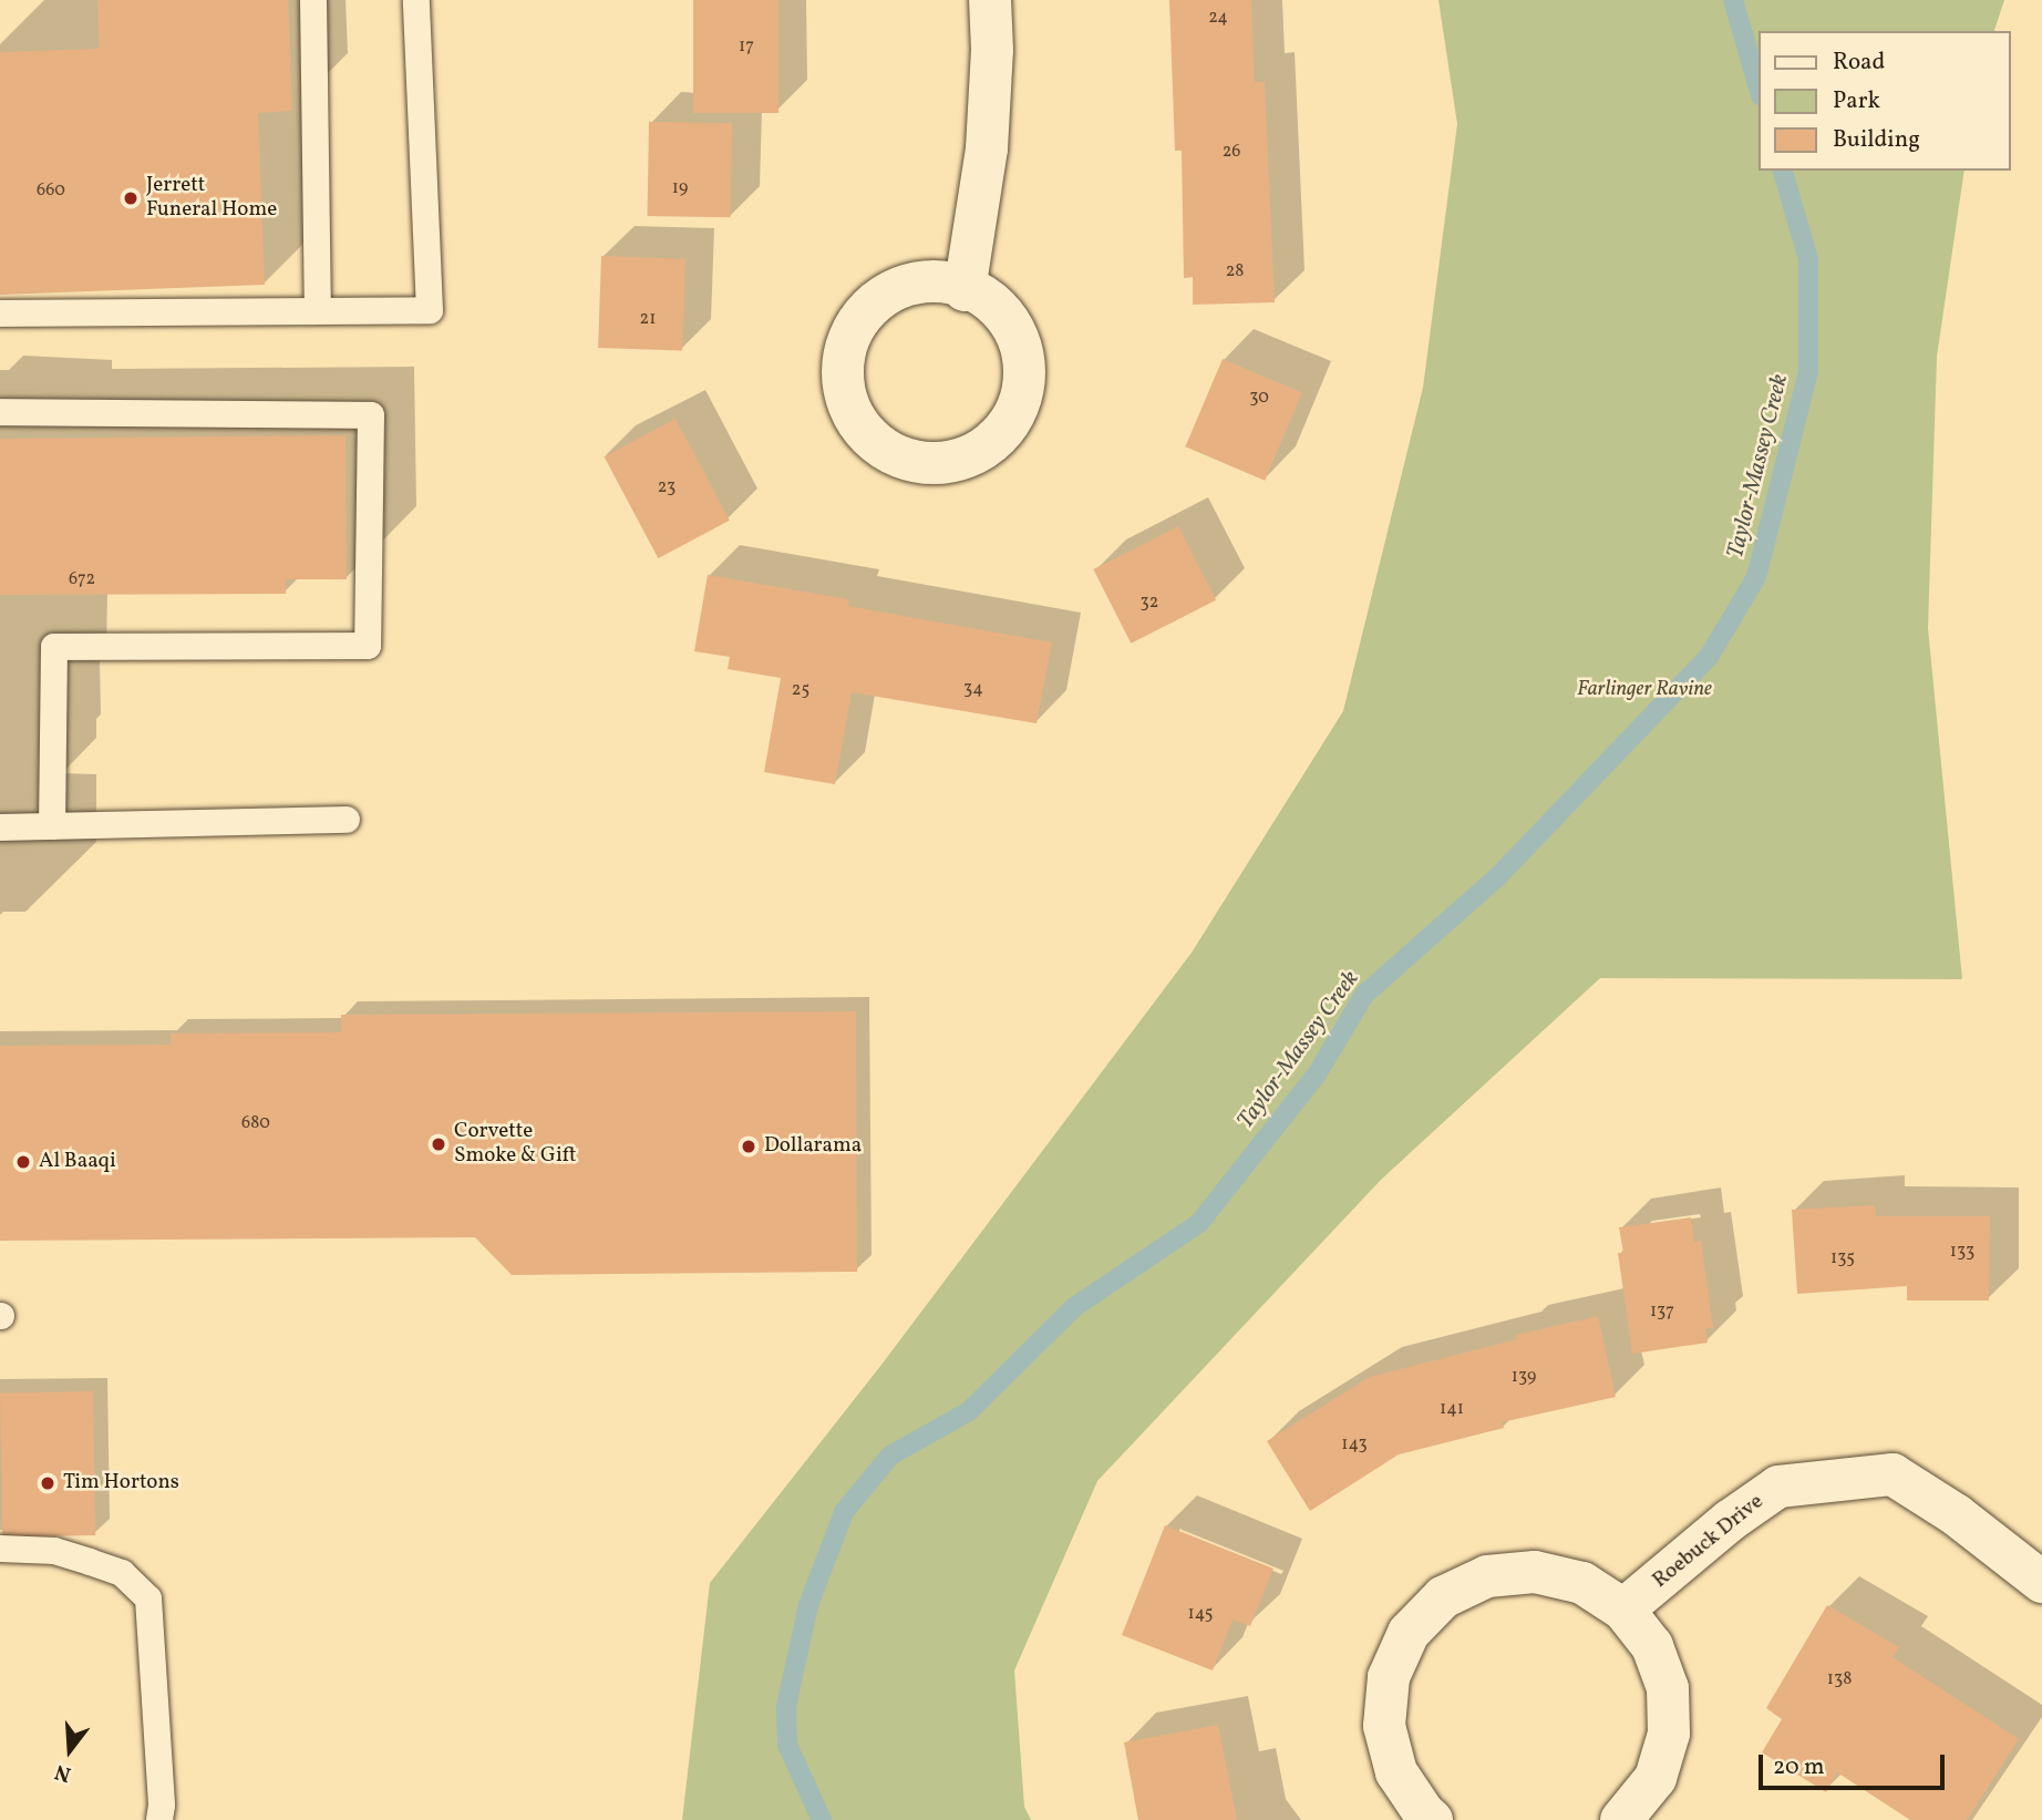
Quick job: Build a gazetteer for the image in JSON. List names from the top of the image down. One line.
{"streets":{"street":["Roebuck Drive"]},"water":["Taylor-Massey Creek"],"parks":["Farlinger Ravine"],"places":["Jerrett Funeral Home","Corvette Smoke & Gift","Dollarama","Al Baaqi","Tim Hortons"],"house_numbers":["24","17","26","19","660","28","21","30","23","672","32","34","25","680","133","135","137","139","141","143","145","138"],"legend":["Road","Park","Building"],"scale_bar":"20 m","north":"bottom"}
